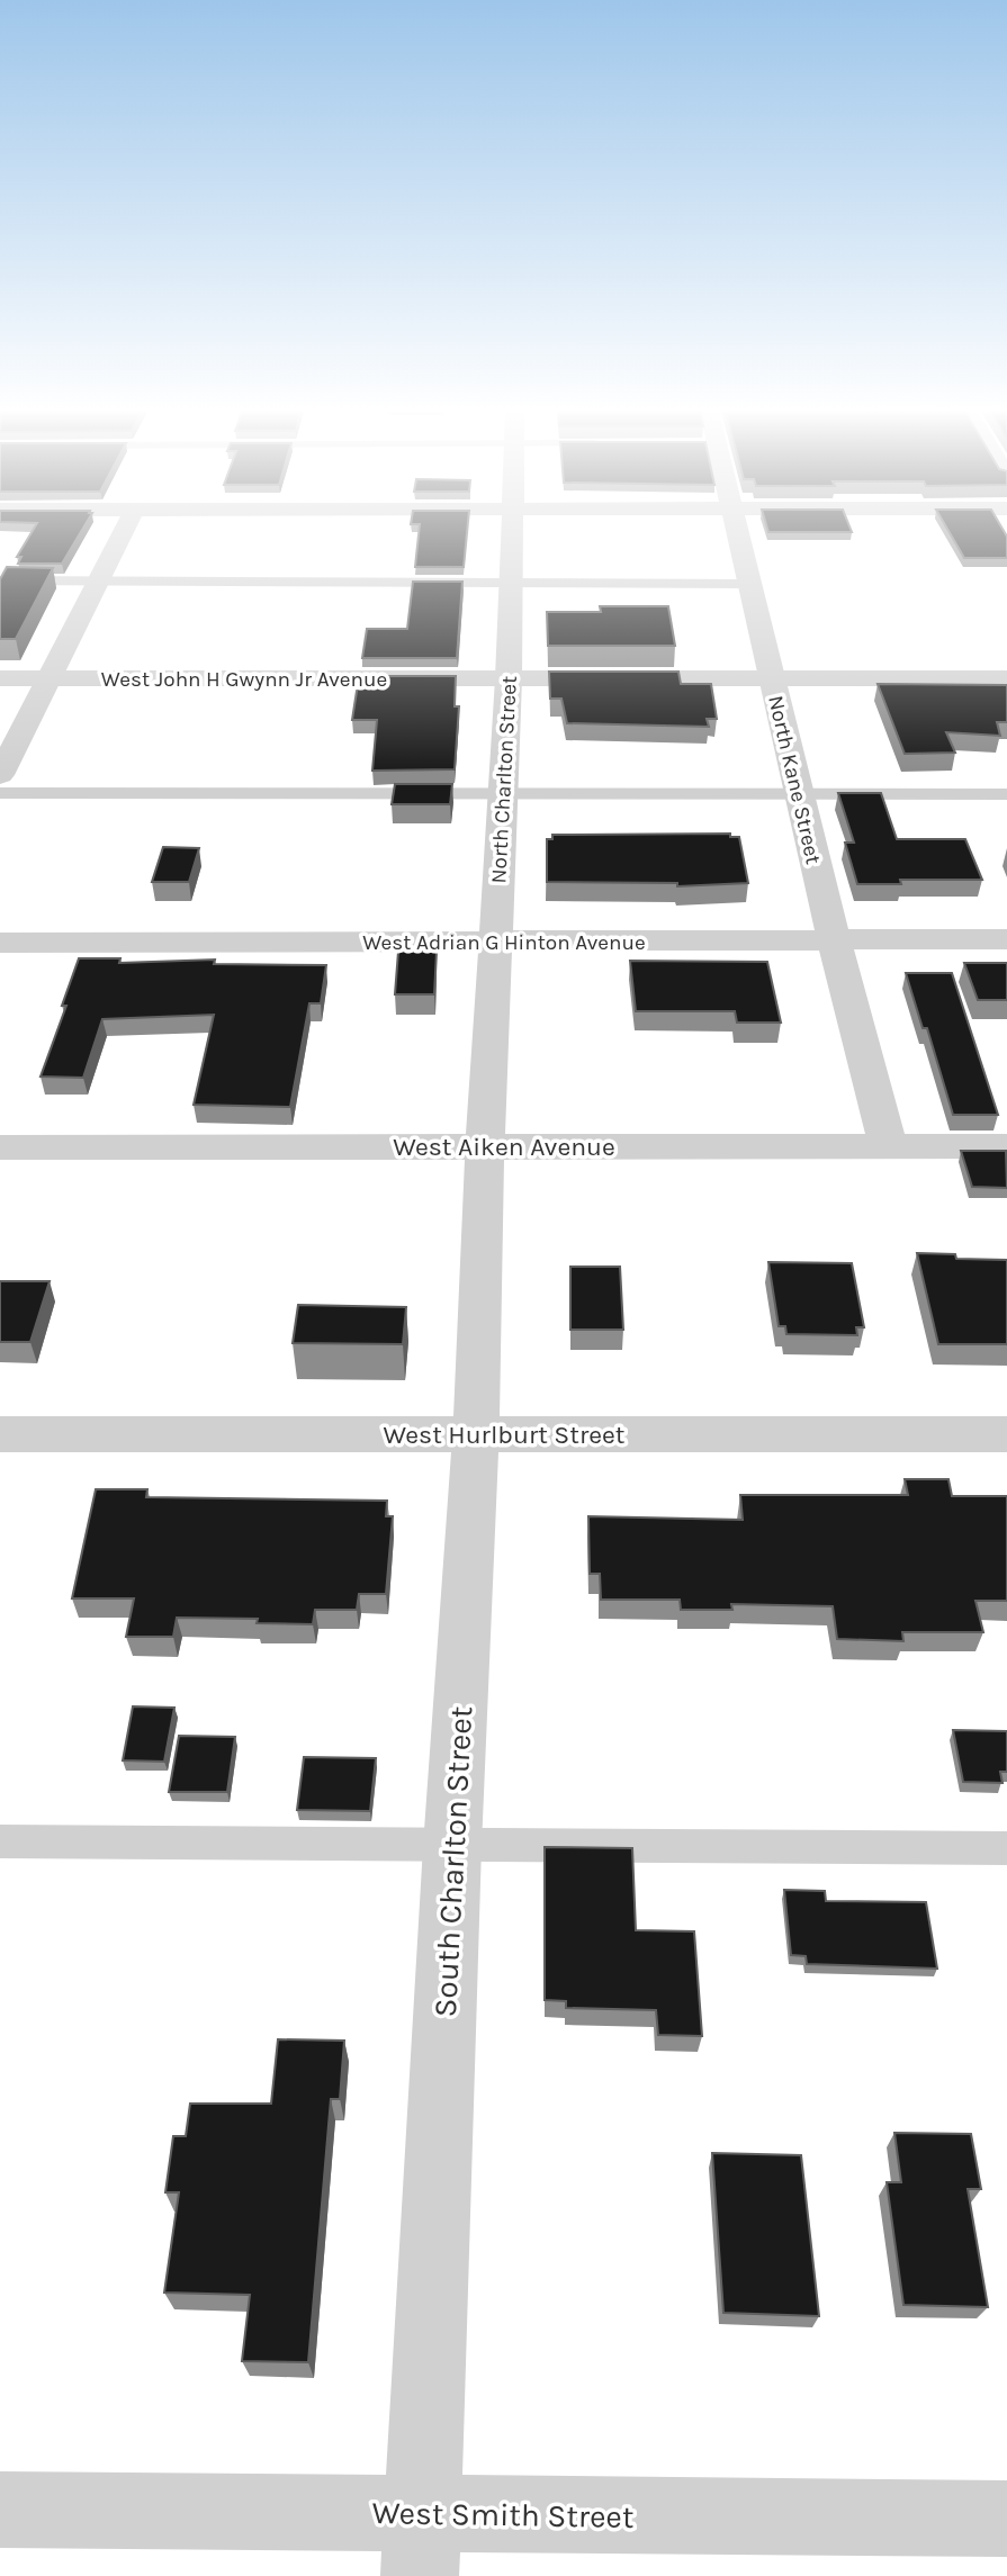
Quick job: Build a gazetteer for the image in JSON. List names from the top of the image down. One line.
{"streets":{"street":["West John H Gwynn Jr Avenue","North Charlton Street","North Kane Street","West Adrian G Hinton Avenue","West Aiken Avenue","West Hurlburt Street","South Charlton Street","West Smith Street"]},"crossings":[["West John H Gwynn Jr Avenue","North Charlton Street"],["West John H Gwynn Jr Avenue","North Kane Street"],["North Charlton Street","West Adrian G Hinton Avenue"],["North Charlton Street","West Aiken Avenue"],["North Charlton Street","South Charlton Street"],["North Kane Street","West Adrian G Hinton Avenue"],["North Kane Street","West Aiken Avenue"],["West Aiken Avenue","South Charlton Street"],["West Hurlburt Street","South Charlton Street"],["South Charlton Street","West Smith Street"]]}
